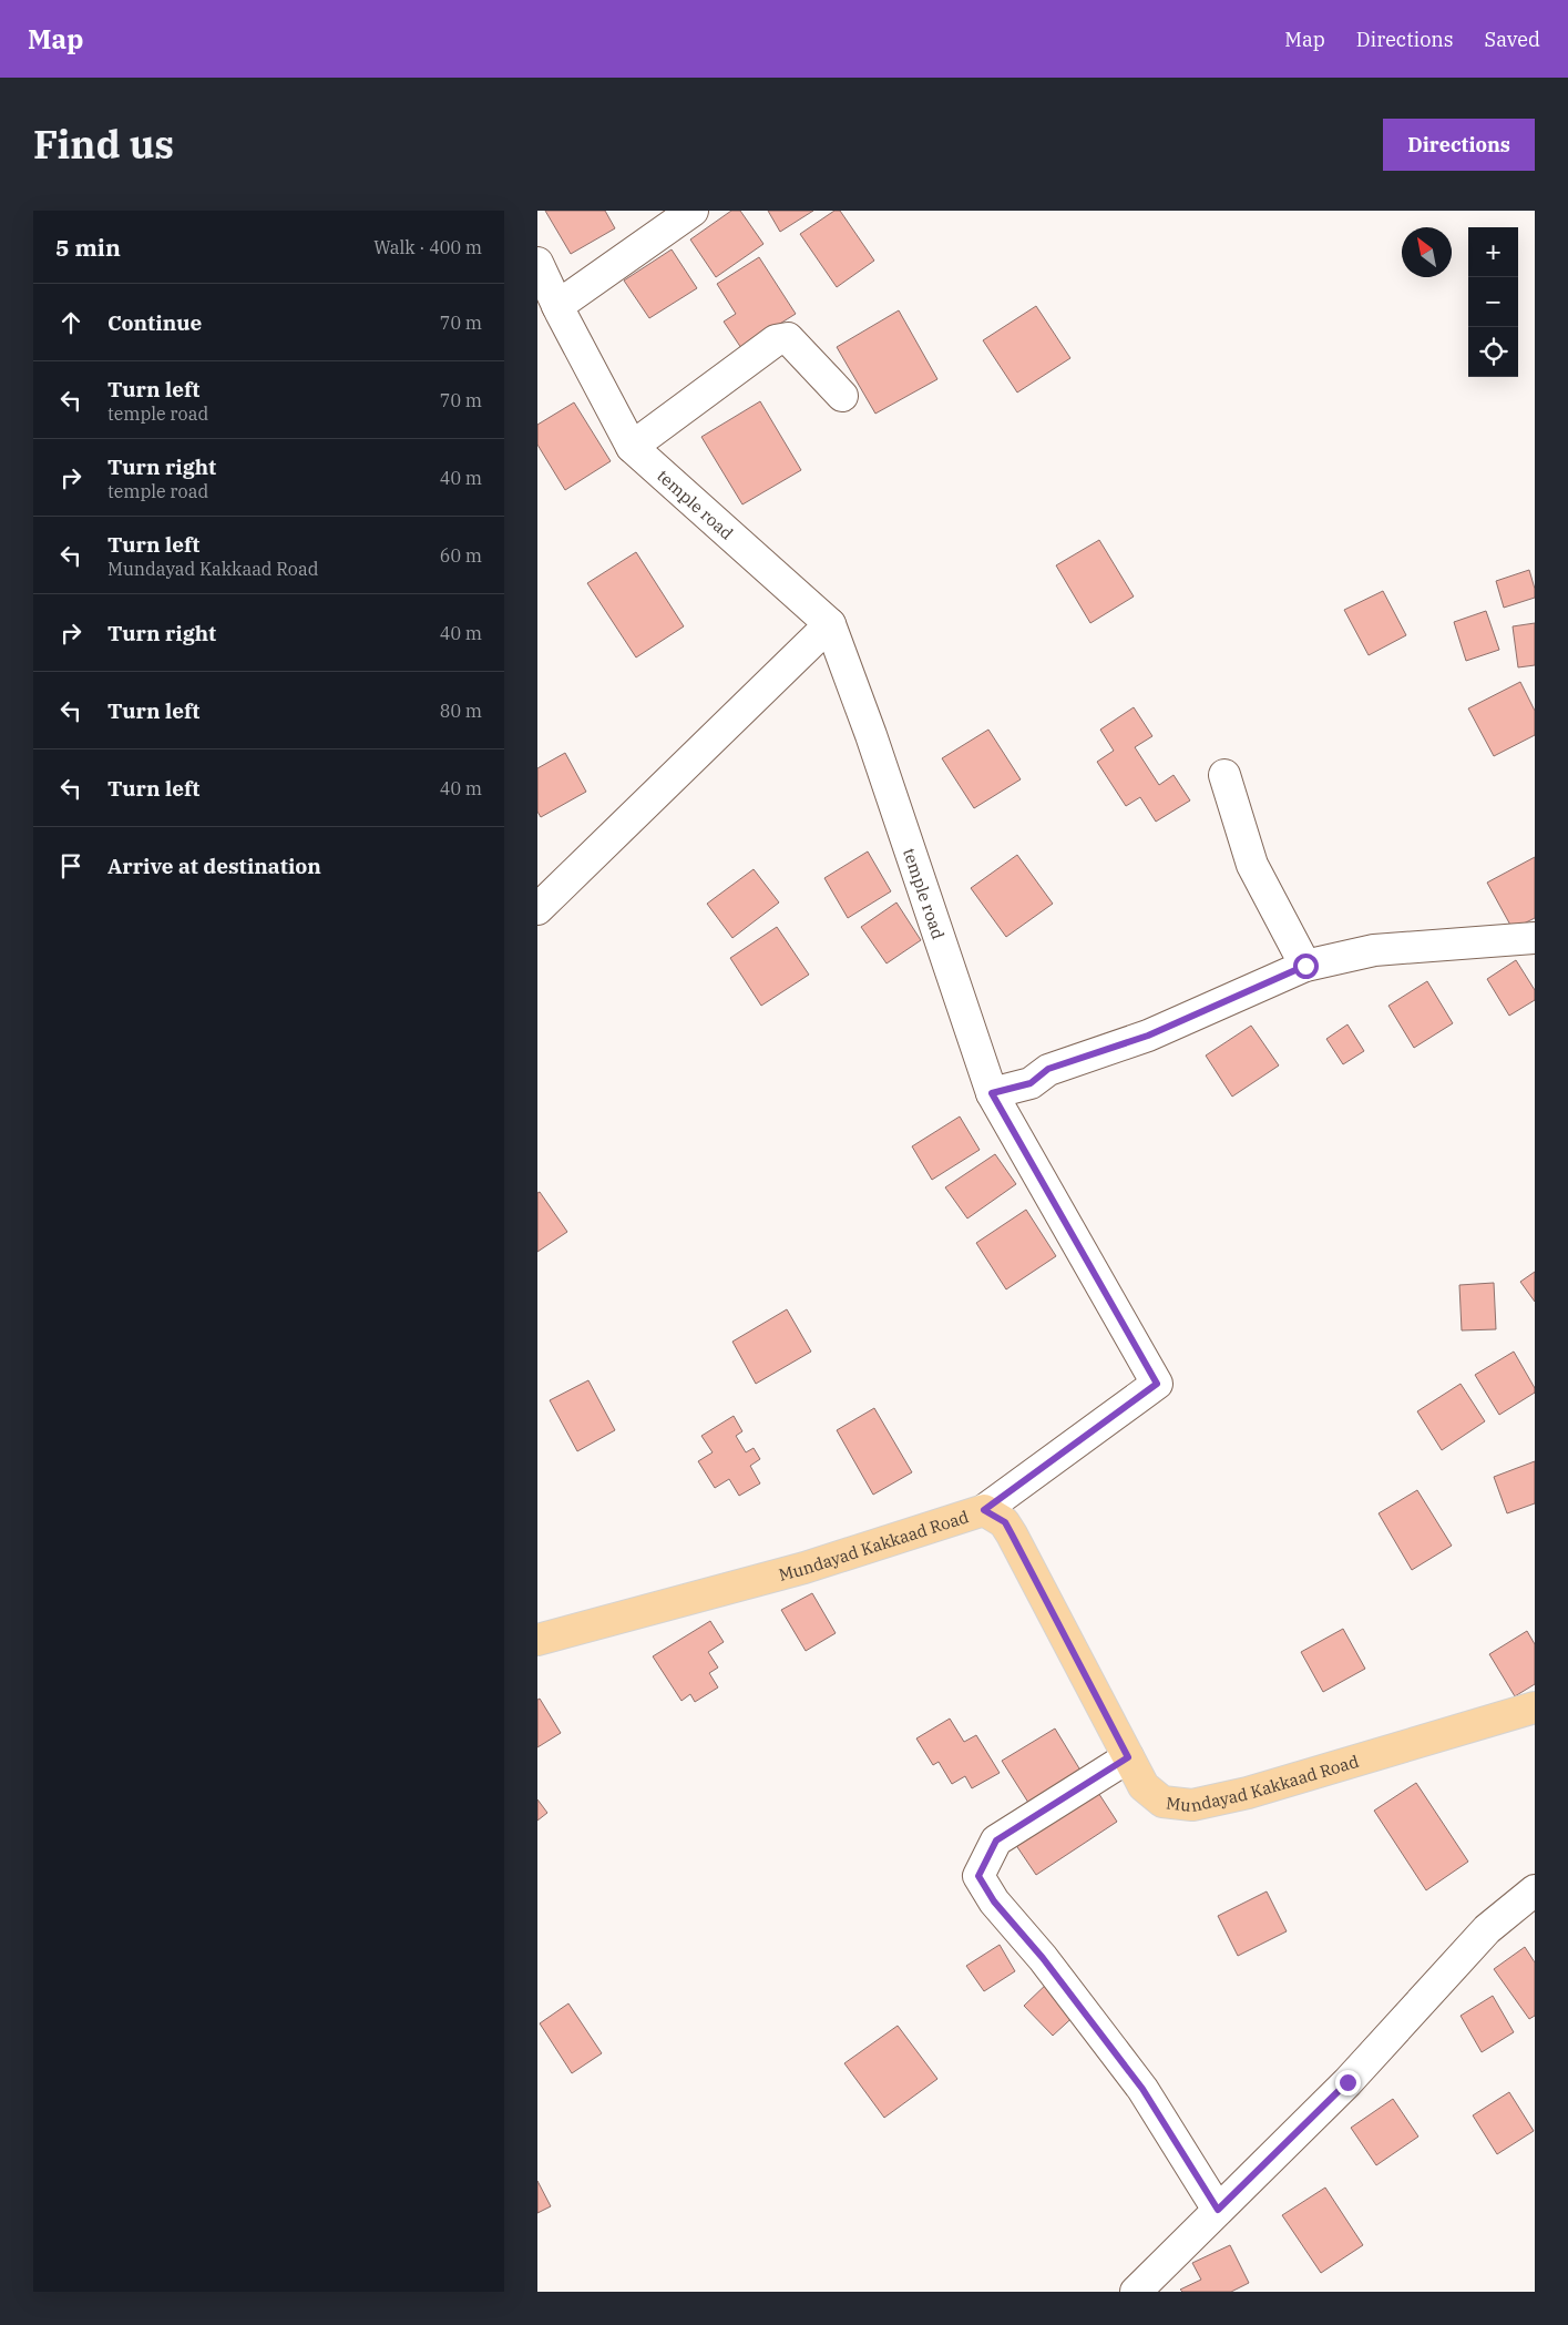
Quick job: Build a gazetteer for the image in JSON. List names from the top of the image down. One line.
{"streets":{"main road":["Mundayad Kakkaad Road"],"street":["temple road"]},"crossings":[["temple road","Mundayad Kakkaad Road"]],"north":"top left","page":{"header":"Map","nav":["Map","Directions","Saved"],"title":"Find us","buttons":"Directions","heading":["5 min","Walk · 400 m"],"map_buttons":["+","−"],"list":[["Continue","70 m"],["Turn left","temple road","70 m"],["Turn right","temple road","40 m"],["Turn left","Mundayad Kakkaad Road","60 m"],["Turn right","40 m"],["Turn left","80 m"],["Turn left","40 m"],"Arrive at destination"]}}
